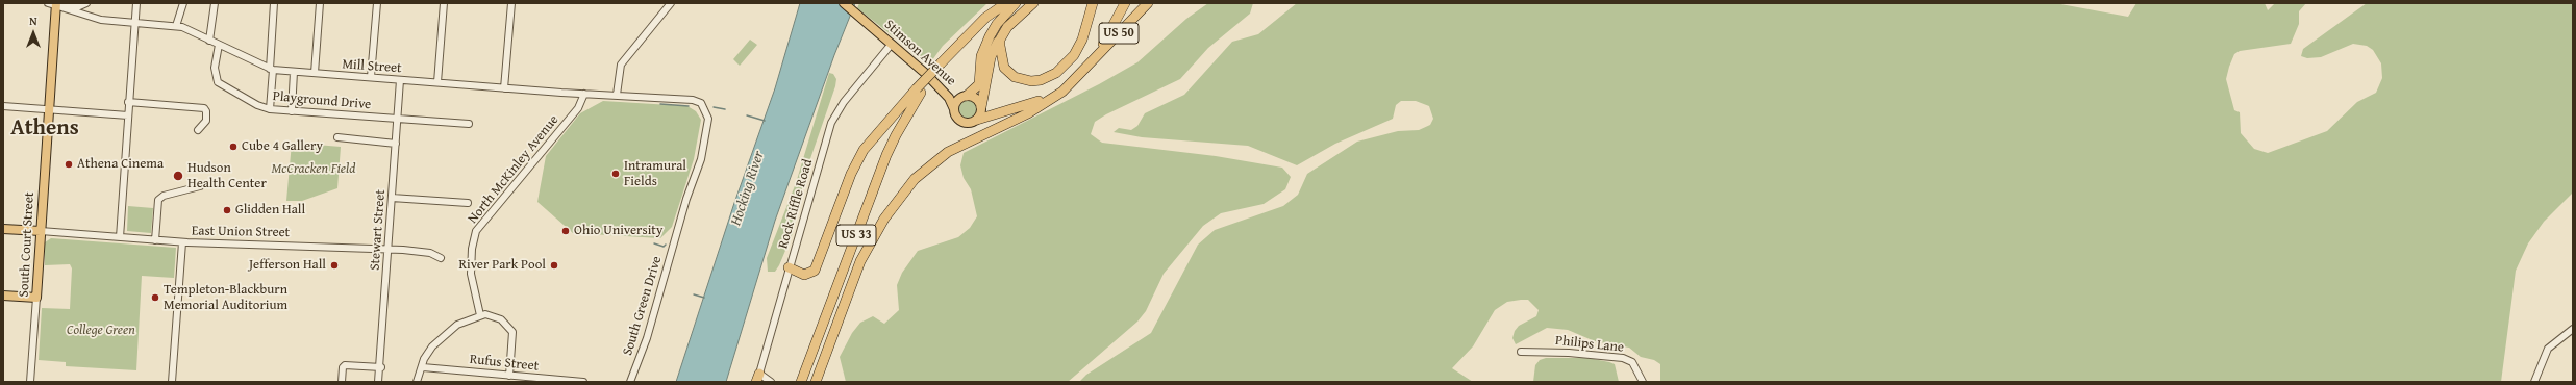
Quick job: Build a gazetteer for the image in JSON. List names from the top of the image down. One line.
{"streets":{"highway":["US 50","US 33"],"main road":["Stimson Avenue","South Court Street"],"street":["Mill Street","Playground Drive","North McKinley Avenue","Rock Riffle Road","Stewart Street","East Union Street","South Green Drive","Philips Lane","Rufus Street"]},"crossings":[["US 50","US 33"],["Stimson Avenue","Rock Riffle Road"],["Mill Street","Playground Drive"],["Mill Street","North McKinley Avenue"],["Mill Street","Stewart Street"],["Mill Street","South Court Street"],["Mill Street","South Green Drive"],["Playground Drive","Stewart Street"],["Stewart Street","East Union Street"],["East Union Street","South Court Street"]],"districts":["Athens"],"water":["Hocking River"],"parks":["McCracken Field","College Green"],"places":["Cube 4 Gallery","Athena Cinema","Intramural Fields","Hudson Health Center","Glidden Hall","Ohio University","Jefferson Hall","River Park Pool","Templeton-Blackburn Memorial Auditorium"],"north":"top"}
